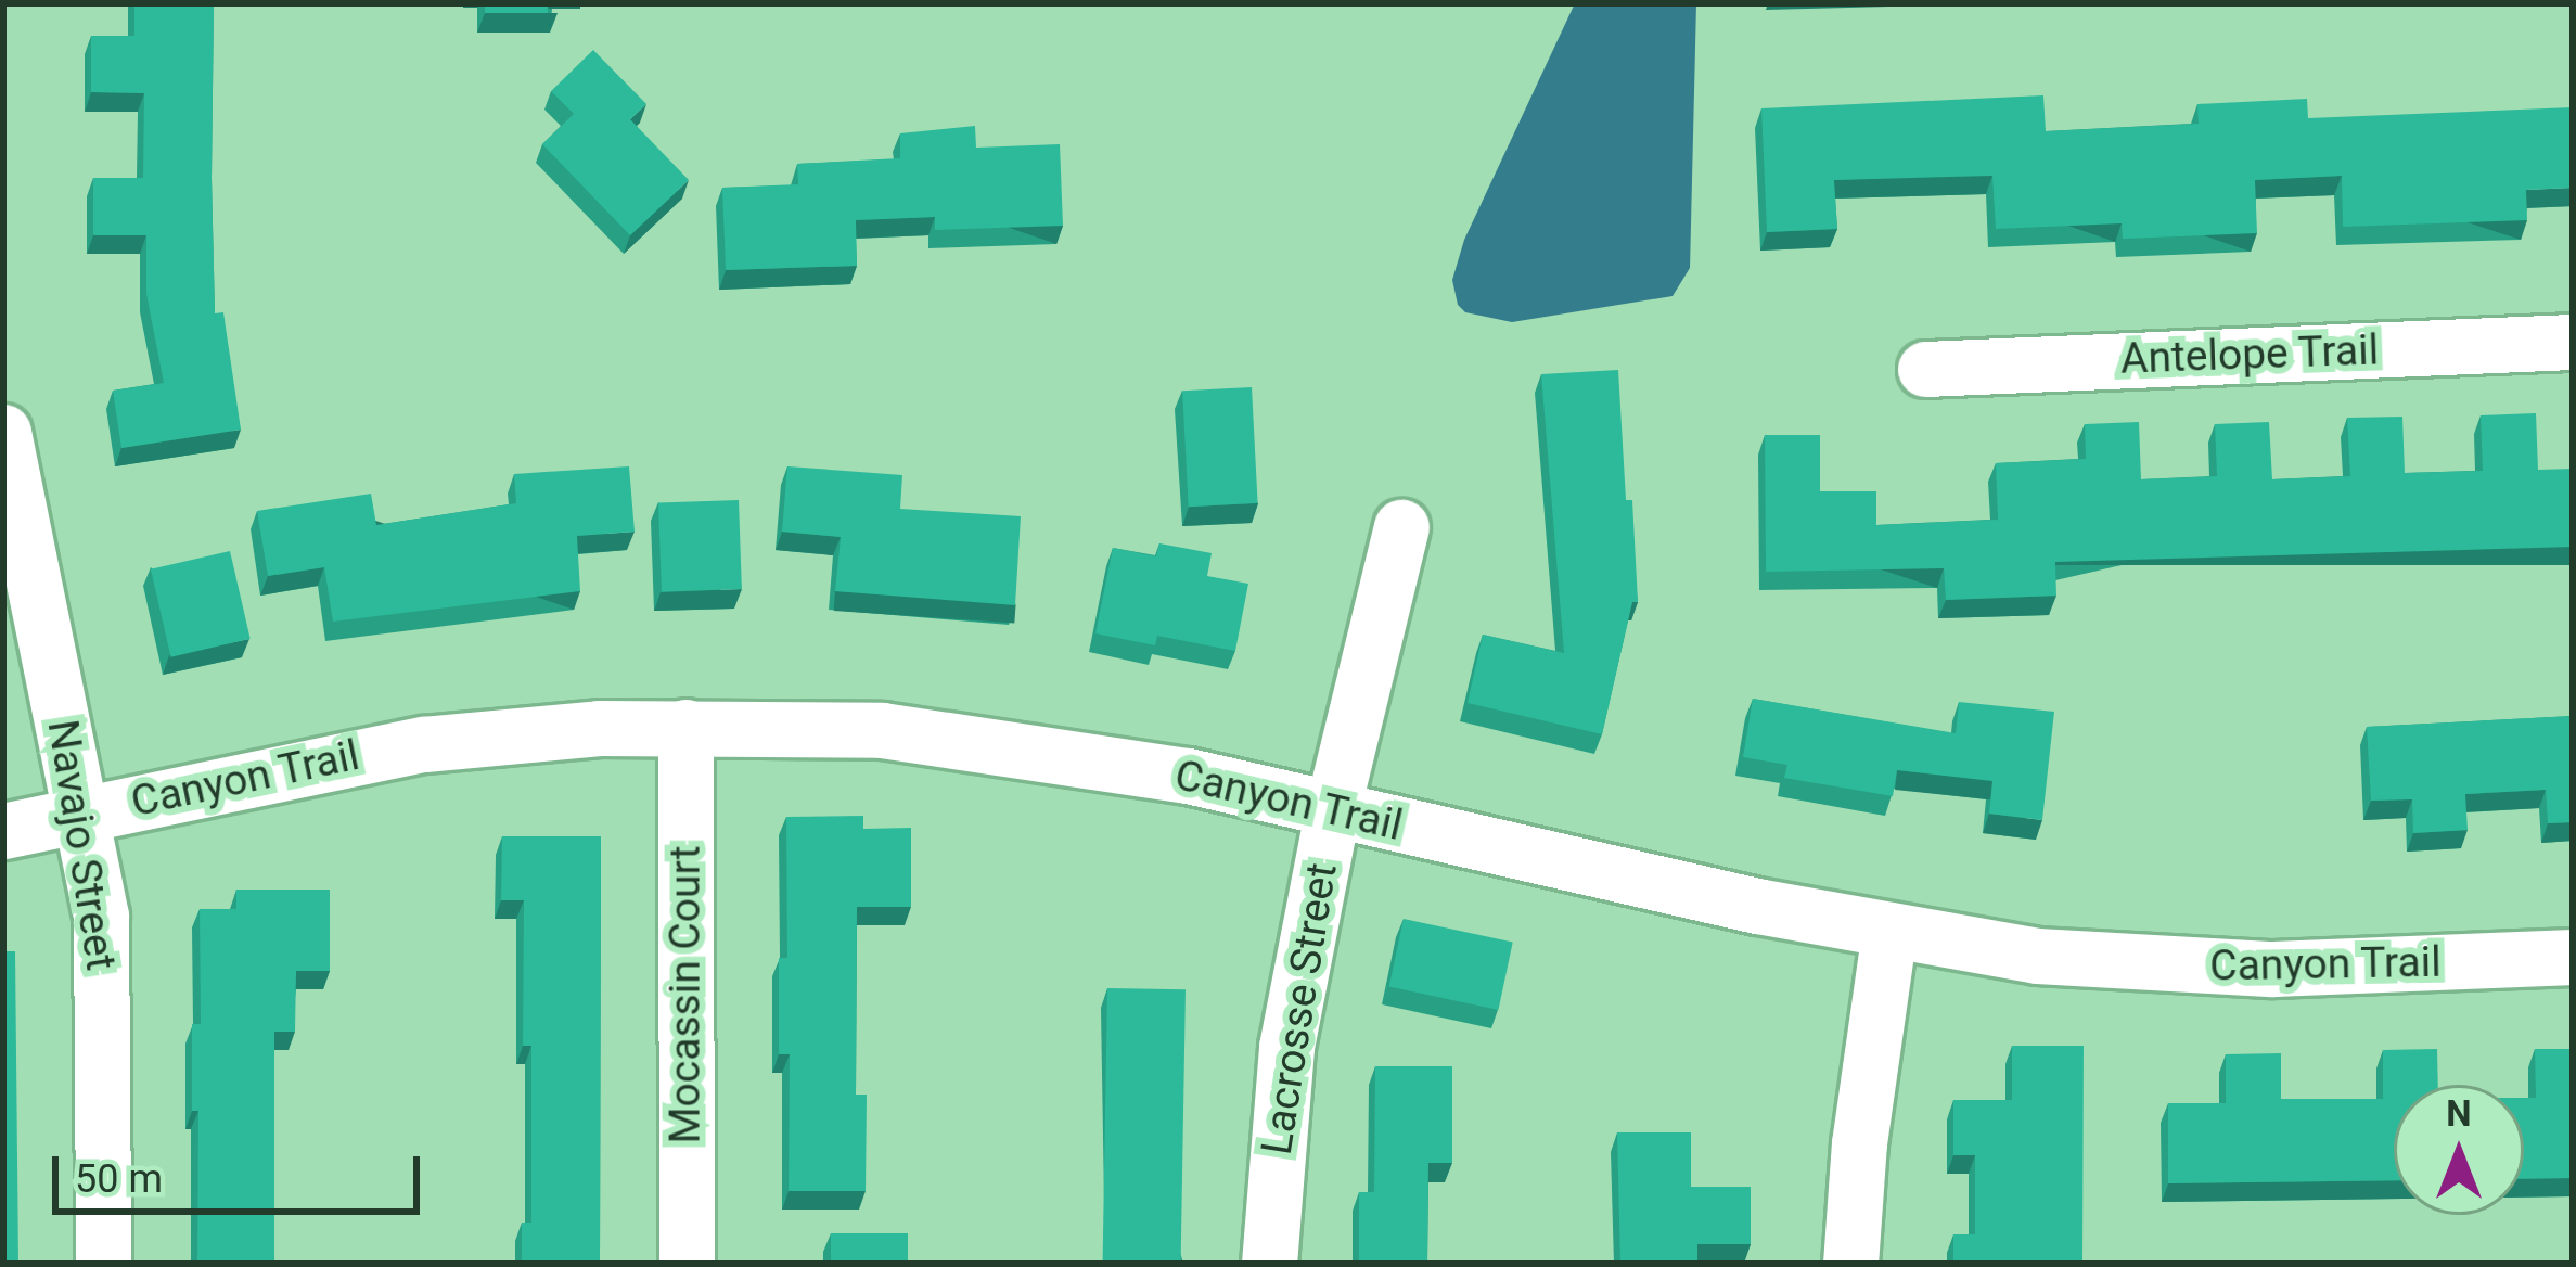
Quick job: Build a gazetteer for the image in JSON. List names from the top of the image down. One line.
{"streets":{"street":["Antelope Trail","Canyon Trail","Navajo Street","Mocassin Court","Lacrosse Street"]},"crossings":[["Canyon Trail","Navajo Street"],["Canyon Trail","Mocassin Court"],["Canyon Trail","Lacrosse Street"]],"scale_bar":"50 m","north":"top"}
